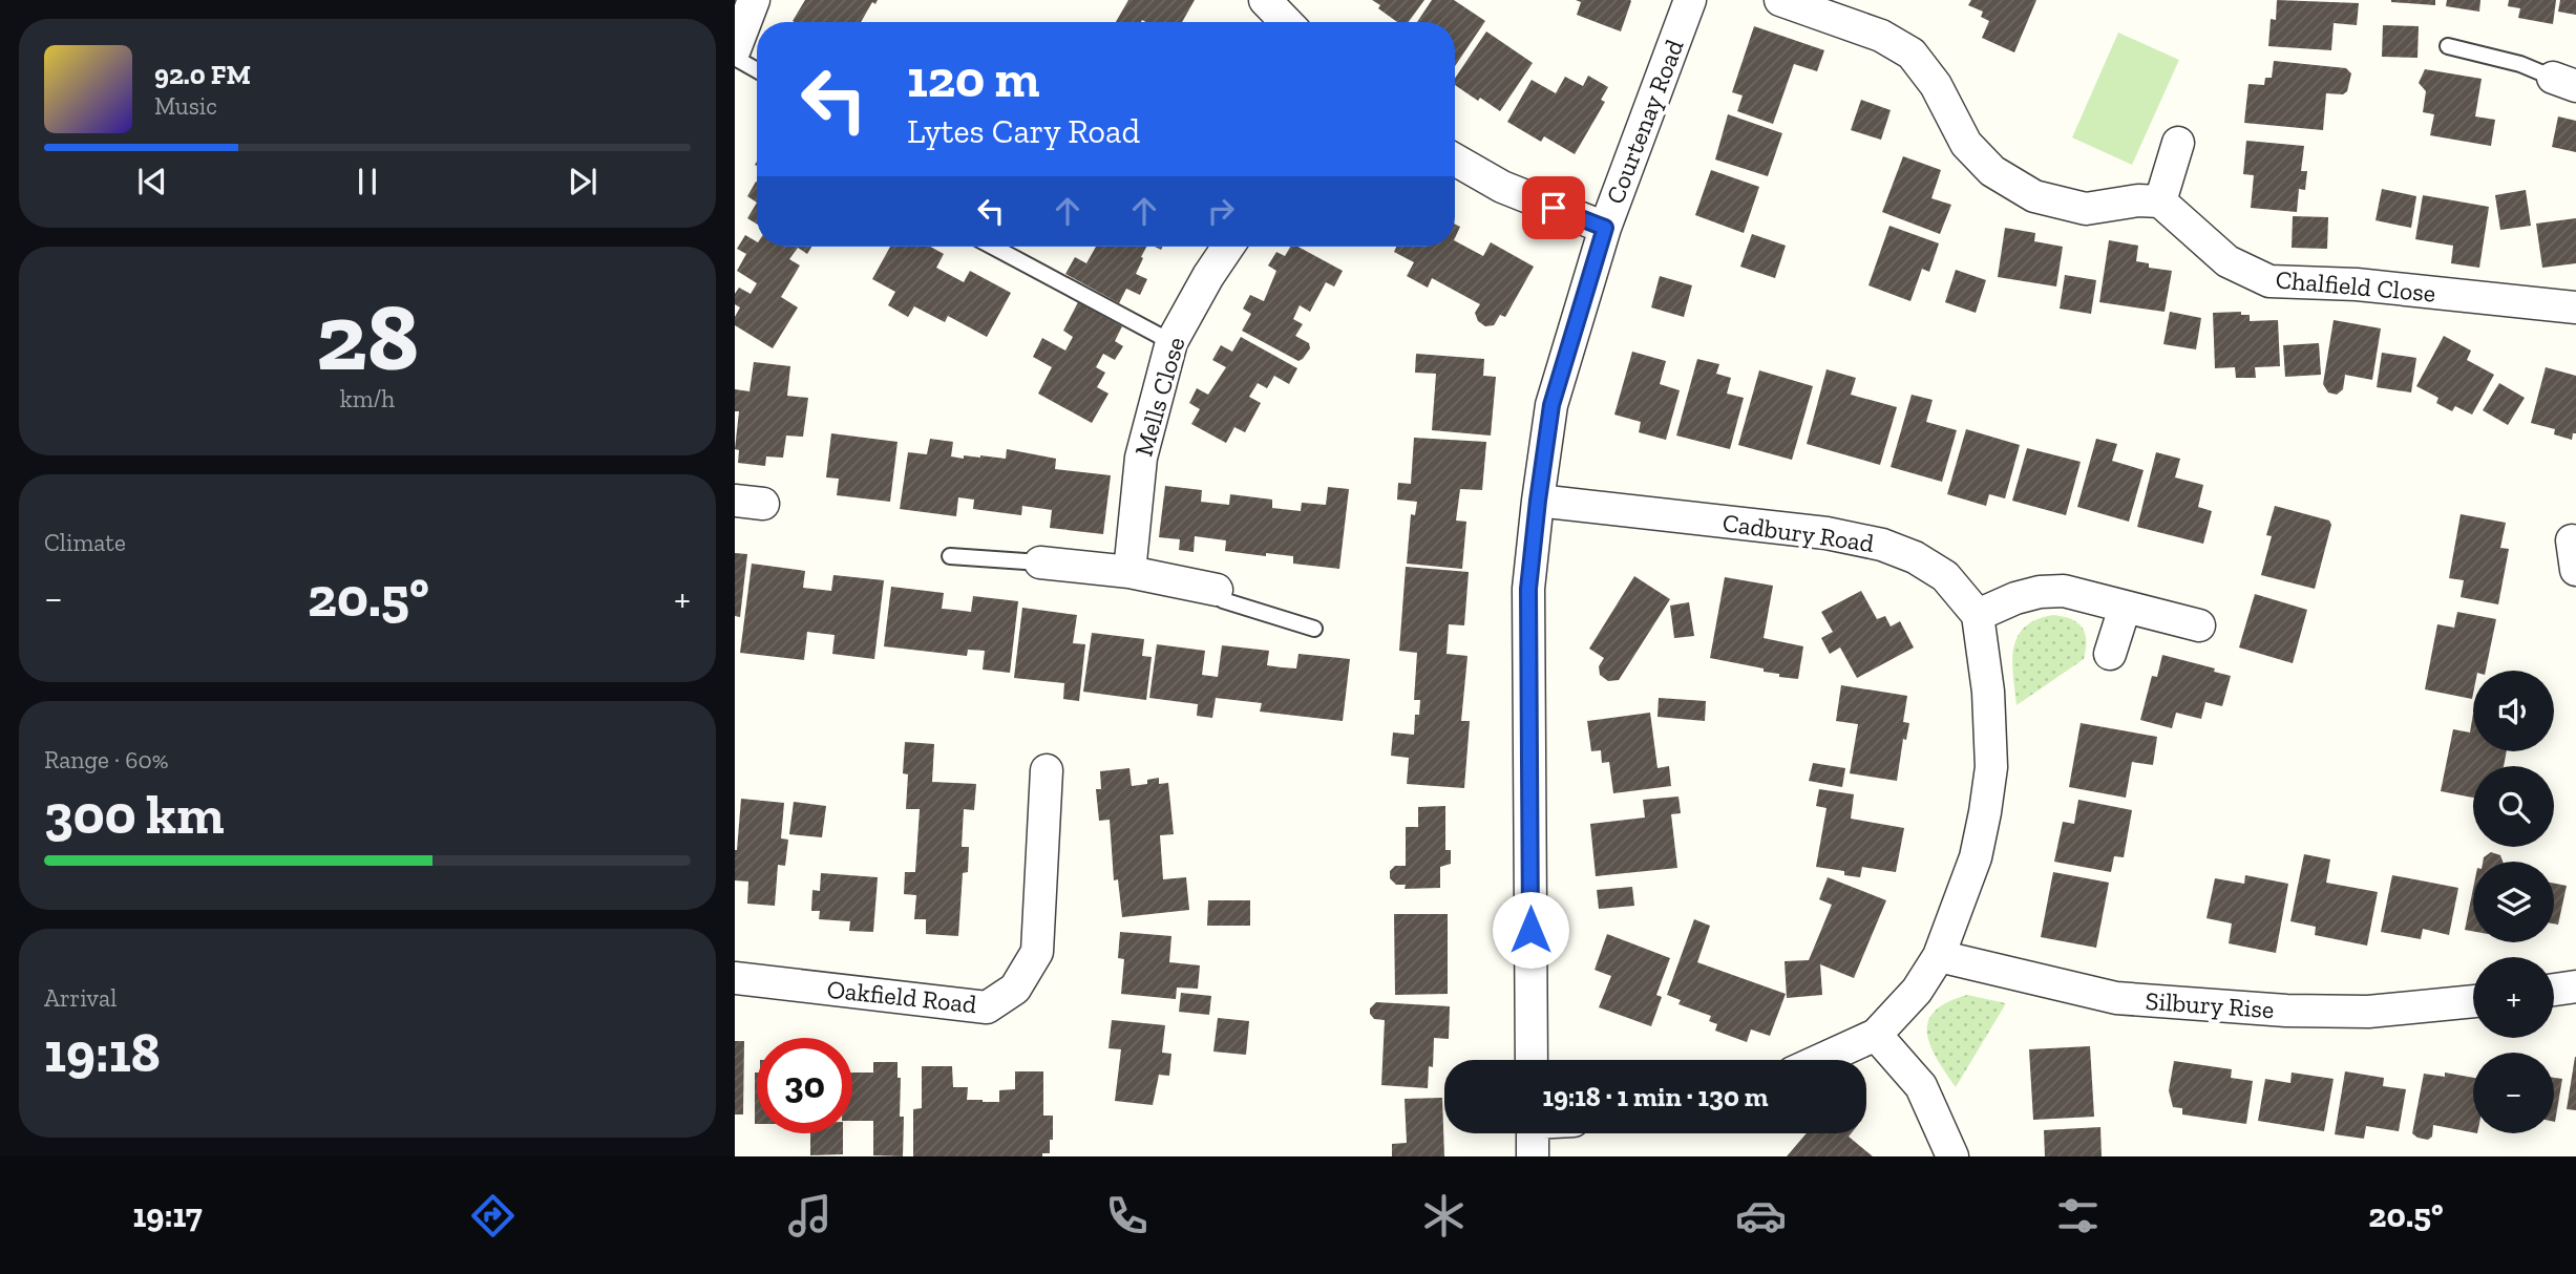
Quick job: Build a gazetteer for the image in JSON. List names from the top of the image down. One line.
{"streets":{"street":["Courtenay Road","Chalfield Close","Mells Close","Cadbury Road","Oakfield Road","Silbury Rise"]},"crossings":[["Courtenay Road","Cadbury Road"]],"page":{"turn":["120 m","Lytes Cary Road"],"song":["92.0 FM","Music"],"tile":[["28","km/h"],"Climate",["Range · 60%","300 km"],["Arrival","19:18"]],"heat":["−","20.5°","+"],"map_buttons":["+","−"],"limit":"30","trip":"19:18 · 1 min · 130 m","tabs":["19:17","20.5°"]}}
